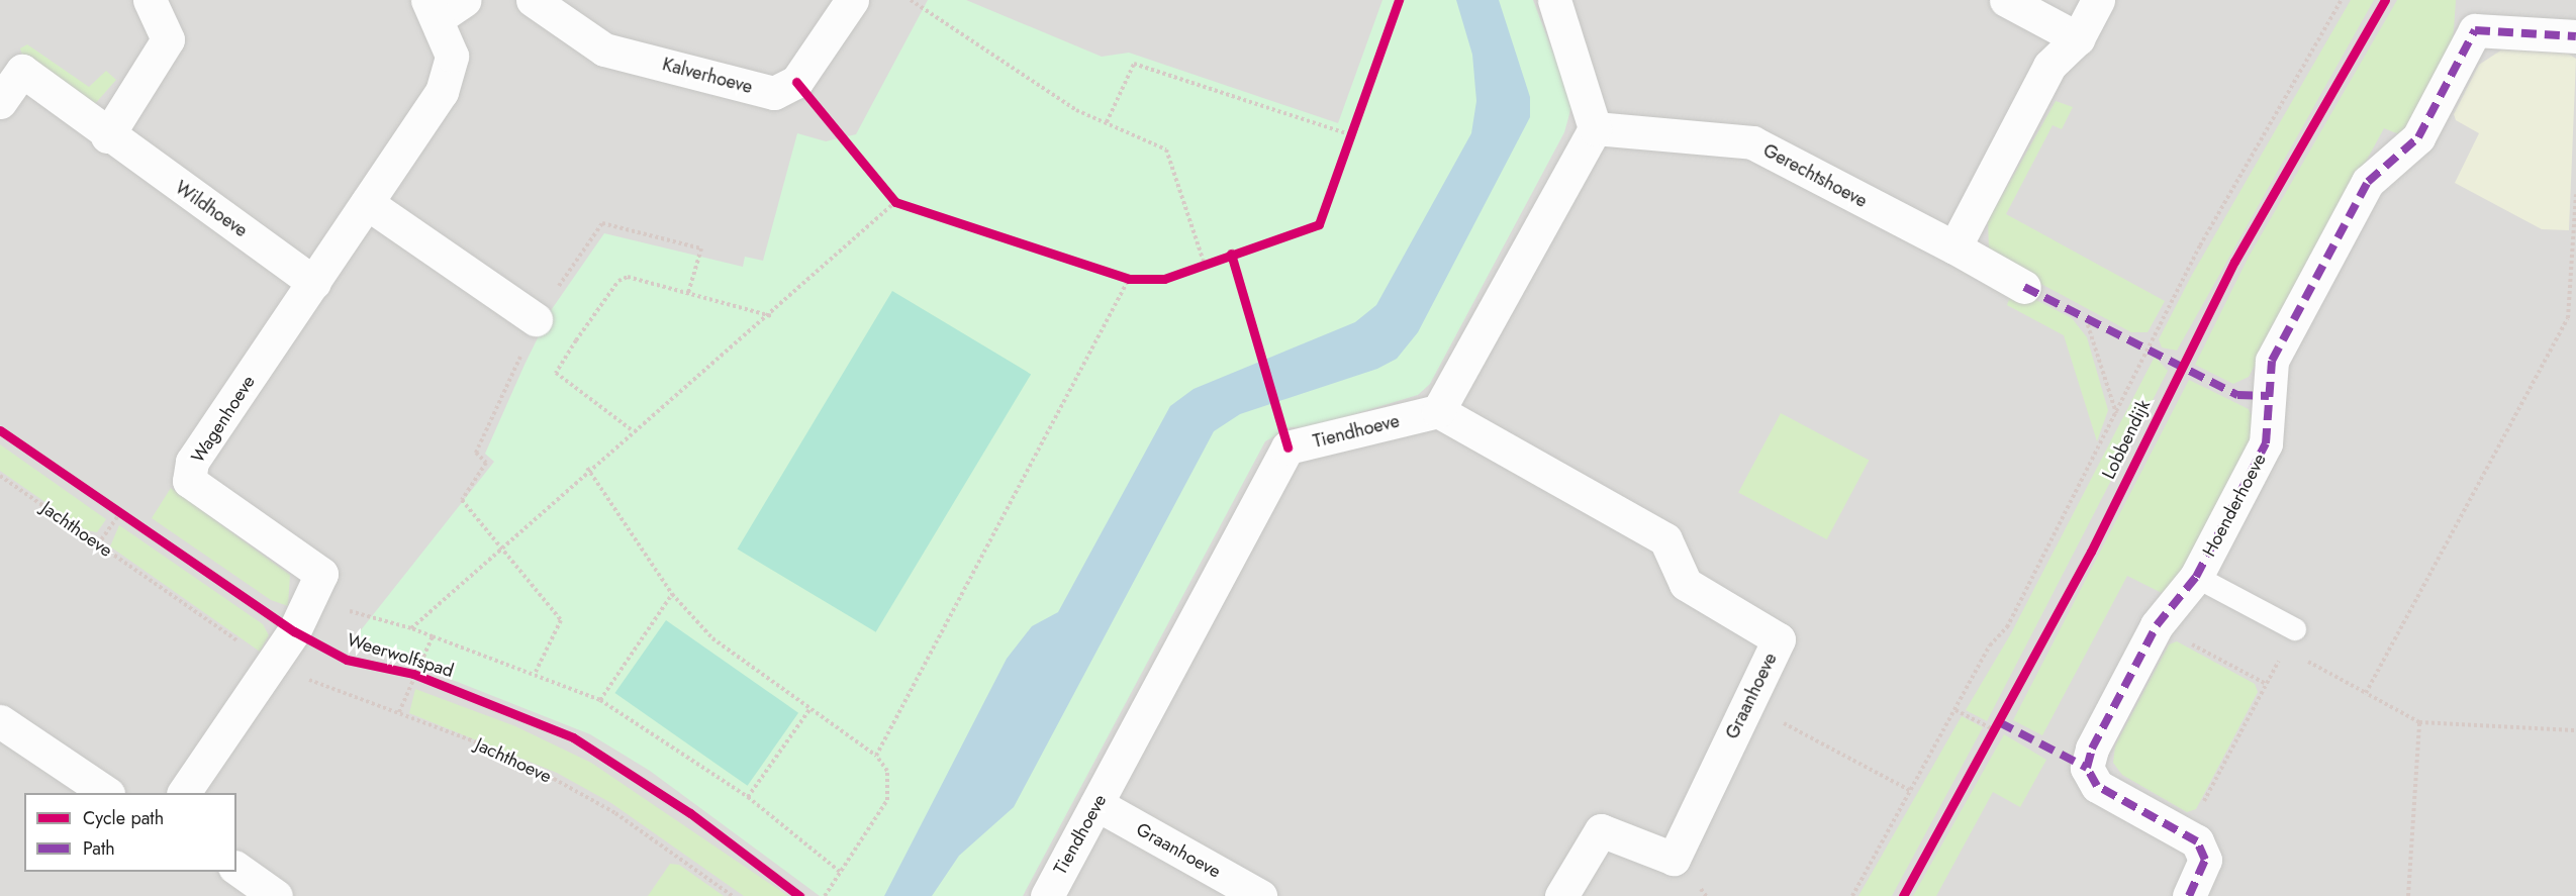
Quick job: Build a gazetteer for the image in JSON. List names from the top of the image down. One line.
{"streets":{"street":["Kalverhoeve","Gerechtshoeve","Wildhoeve","Wagenhoeve","Tiendhoeve","Hoenderhoeve","Graanhoeve"],"path":["Jachthoeve"],"cycle path":["Lobbendijk","Weerwolfspad"]},"crossings":[["Wildhoeve","Wagenhoeve"],["Tiendhoeve","Graanhoeve"]],"legend":["Cycle path","Path"]}
